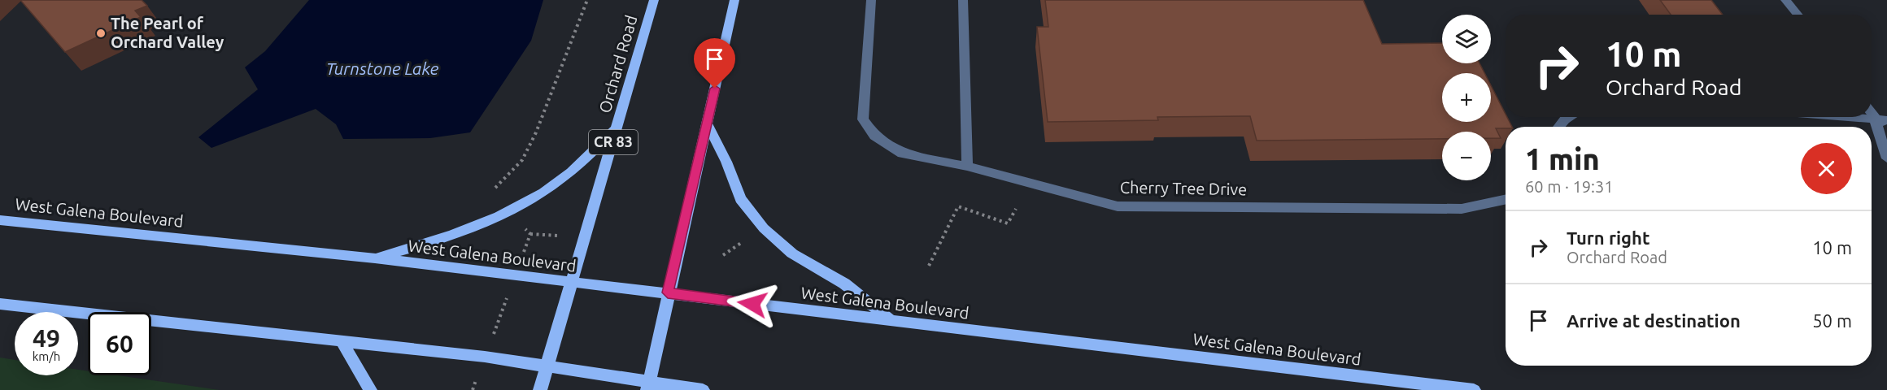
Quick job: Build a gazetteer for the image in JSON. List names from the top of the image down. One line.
{"streets":{"main road":["Orchard Road","CR 83","West Galena Boulevard"],"street":["Cherry Tree Drive"]},"crossings":[["Orchard Road","West Galena Boulevard"]],"water":["Turnstone Lake"],"places":["The Pearl of Orchard Valley"],"page":{"map_buttons":["+","−"],"turn":["10 m","Orchard Road"],"heading":["1 min","60 m · 19:31"],"list":[{"name":"Turn right","note":"Orchard Road","value":"10 m"},{"name":"Arrive at destination","value":"50 m"}],"speed":"49 km/h","limit":"60"}}
